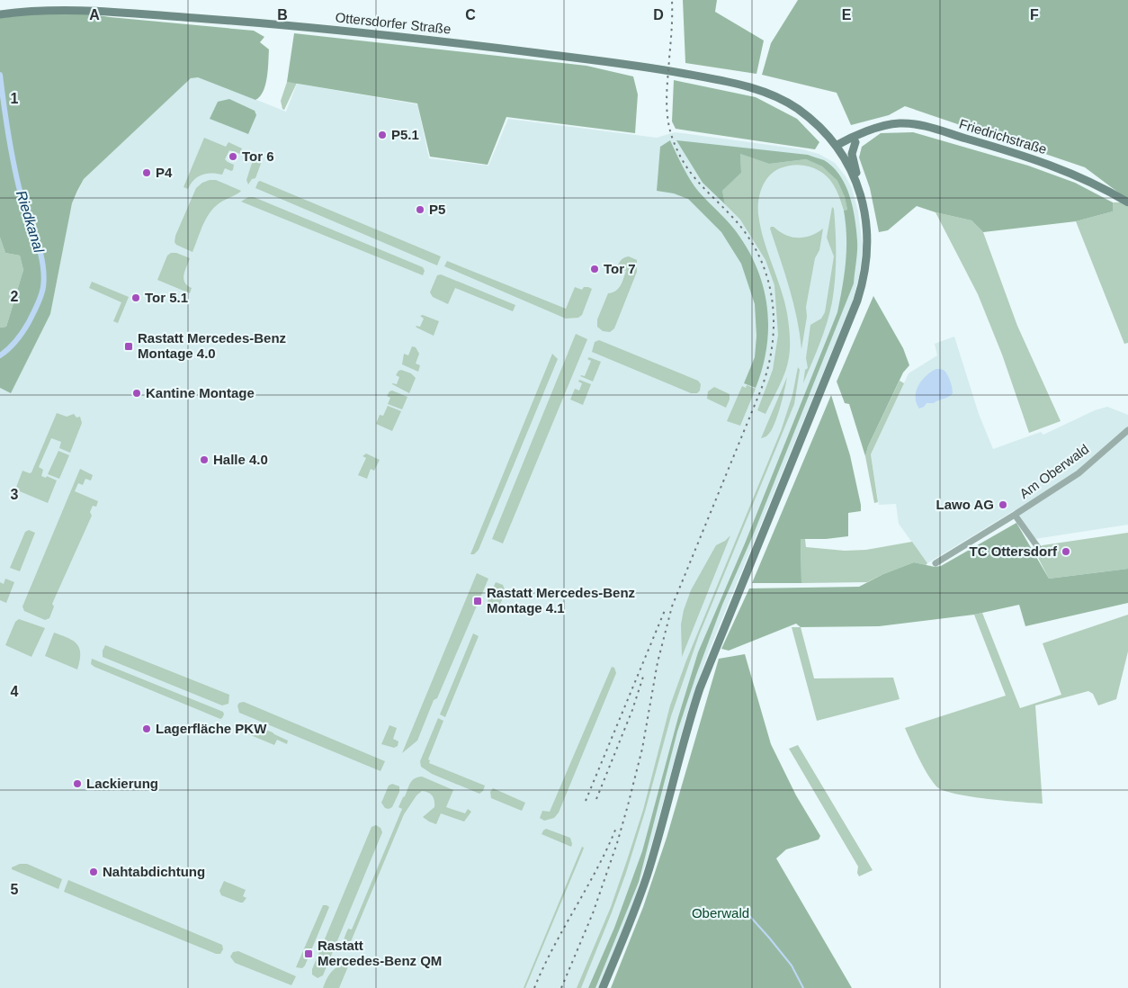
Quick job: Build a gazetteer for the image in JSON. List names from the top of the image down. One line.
{"streets":{"street":["Ottersdorfer Straße","Friedrichstraße","Am Oberwald"]},"crossings":[["Ottersdorfer Straße","Friedrichstraße"]],"water":["Riedkanal"],"parks":["Oberwald"],"places":{"other":["P5.1","Tor 6","P4","P5","Tor 7","Tor 5.1","Kantine Montage","Halle 4.0","Lawo AG","TC Ottersdorf","Lagerfläche PKW","Lackierung","Nahtabdichtung"],"transit":["Rastatt Mercedes-Benz Montage 4.0","Rastatt Mercedes-Benz Montage 4.1","Rastatt Mercedes-Benz QM"]},"grid":{"columns":["A","B","C","D","E","F"],"rows":["1","2","3","4","5"]}}
